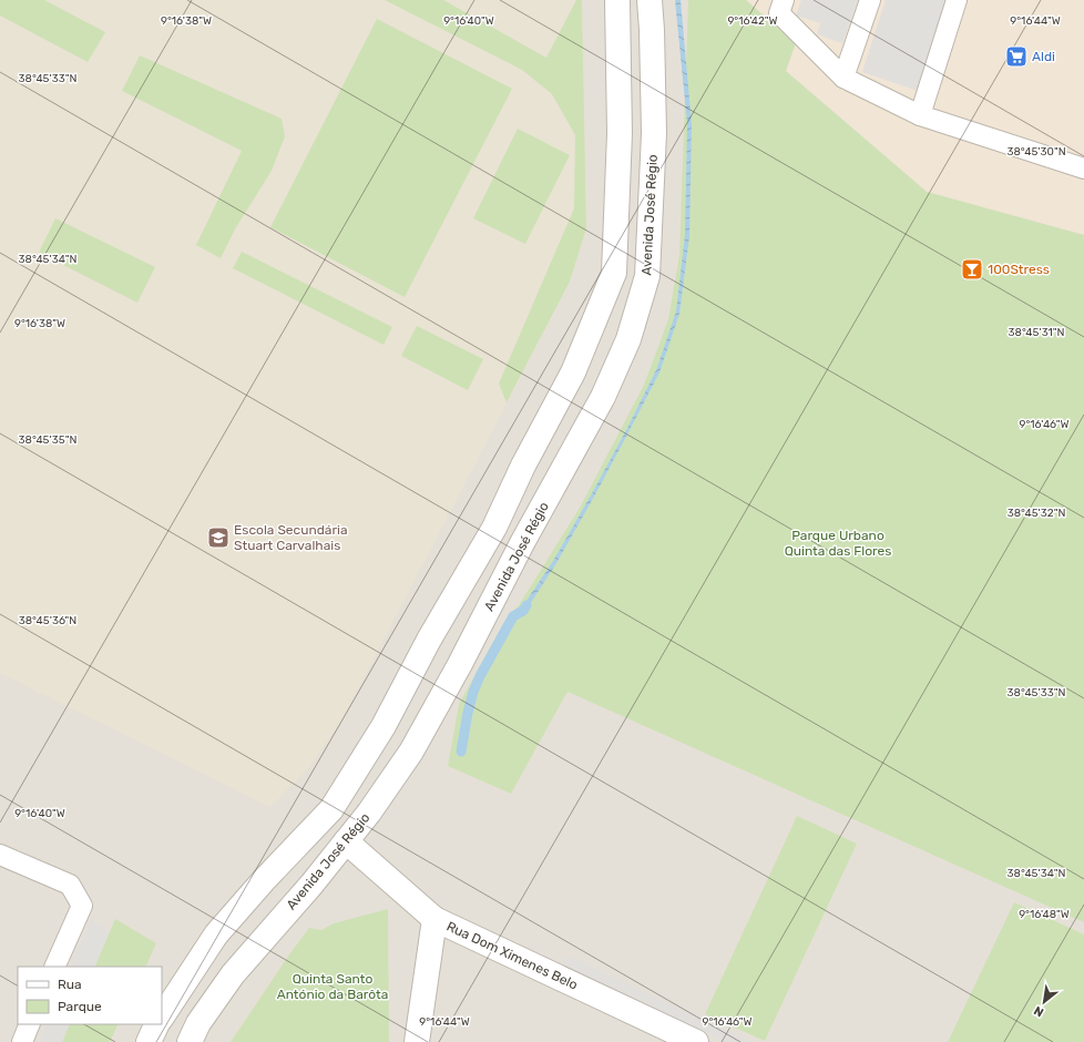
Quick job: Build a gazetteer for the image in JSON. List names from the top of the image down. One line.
{"streets":{"street":["Avenida José Régio","Rua Dom Ximenes Belo"]},"crossings":[["Avenida José Régio","Rua Dom Ximenes Belo"]],"parks":["Parque Urbano Quinta das Flores","Quinta Santo António da Barôta"],"places":{"supermarket":["Aldi"],"bar":["100Stress"],"school or university":["Escola Secundária Stuart Carvalhais"]},"legend":["Rua","Parque"],"north":"bottom left","coordinates":["9°16'38\"W","9°16'40\"W","9°16'42\"W","9°16'44\"W","38°45'33\"N","38°45'30\"N","38°45'34\"N","38°45'31\"N","9°16'46\"W","38°45'35\"N","38°45'32\"N","38°45'36\"N","9°16'48\"W"]}
